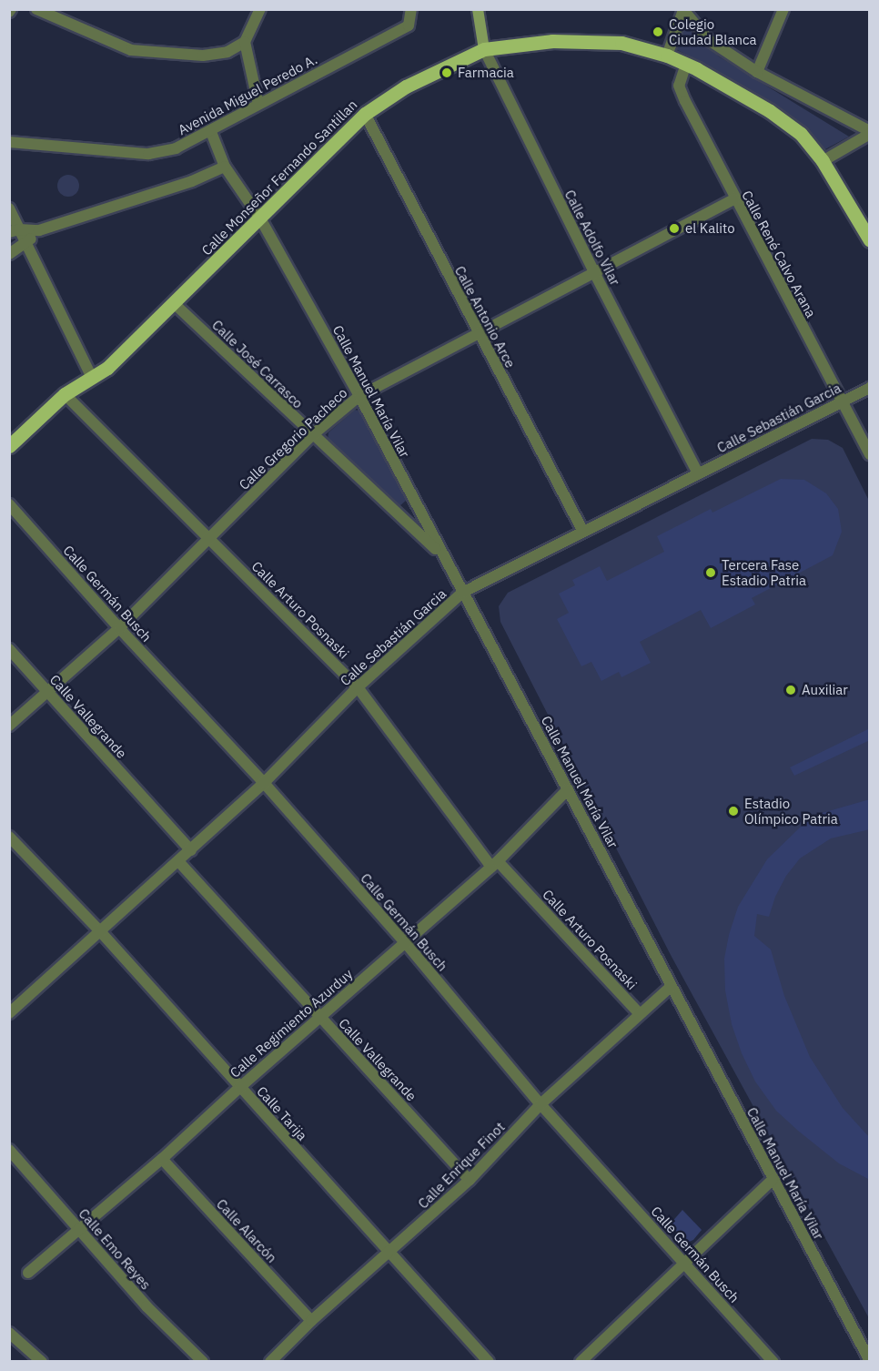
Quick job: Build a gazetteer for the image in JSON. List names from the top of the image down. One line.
{"streets":{"main road":["Calle Monseñor Fernando Santillan","Calle Adolfo Vilar"],"street":["Avenida Miguel Peredo A.","Calle René Calvo Arana","Calle Antonio Arce","Calle José Carrasco","Calle Manuel María Vilar","Calle Sebastián Garcia","Calle Gregorio Pacheco","Calle Germán Busch","Calle Arturo Posnaski","Calle Vallegrande","Calle Regimiento Azurduy","Calle Tarija","Calle Enrique Finot","Calle Alarcón","Calle Emo Reyes"]},"crossings":[["Avenida Miguel Peredo A.","Calle Manuel María Vilar"],["Calle Monseñor Fernando Santillan","Calle Adolfo Vilar"],["Calle Monseñor Fernando Santillan","Calle René Calvo Arana"],["Calle Monseñor Fernando Santillan","Calle Antonio Arce"],["Calle Monseñor Fernando Santillan","Calle José Carrasco"],["Calle Monseñor Fernando Santillan","Calle Manuel María Vilar"],["Calle Monseñor Fernando Santillan","Calle Arturo Posnaski"],["Calle Adolfo Vilar","Calle Sebastián Garcia"],["Calle Adolfo Vilar","Calle Gregorio Pacheco"],["Calle René Calvo Arana","Calle Sebastián Garcia"],["Calle René Calvo Arana","Calle Gregorio Pacheco"],["Calle Antonio Arce","Calle Sebastián Garcia"],["Calle Antonio Arce","Calle Gregorio Pacheco"],["Calle José Carrasco","Calle Manuel María Vilar"],["Calle José Carrasco","Calle Gregorio Pacheco"],["Calle Manuel María Vilar","Calle Sebastián Garcia"],["Calle Manuel María Vilar","Calle Gregorio Pacheco"],["Calle Manuel María Vilar","Calle Regimiento Azurduy"],["Calle Manuel María Vilar","Calle Enrique Finot"],["Calle Sebastián Garcia","Calle Germán Busch"],["Calle Sebastián Garcia","Calle Arturo Posnaski"],["Calle Sebastián Garcia","Calle Vallegrande"],["Calle Sebastián Garcia","Calle Tarija"],["Calle Gregorio Pacheco","Calle Germán Busch"],["Calle Gregorio Pacheco","Calle Arturo Posnaski"],["Calle Gregorio Pacheco","Calle Vallegrande"],["Calle Germán Busch","Calle Regimiento Azurduy"],["Calle Germán Busch","Calle Enrique Finot"],["Calle Arturo Posnaski","Calle Regimiento Azurduy"],["Calle Arturo Posnaski","Calle Enrique Finot"],["Calle Vallegrande","Calle Regimiento Azurduy"],["Calle Vallegrande","Calle Enrique Finot"],["Calle Regimiento Azurduy","Calle Tarija"],["Calle Regimiento Azurduy","Calle Alarcón"],["Calle Regimiento Azurduy","Calle Emo Reyes"],["Calle Tarija","Calle Enrique Finot"],["Calle Enrique Finot","Calle Alarcón"]],"places":["Colegio Ciudad Blanca","Farmacia","el Kalito","Tercera Fase Estadio Patria","Auxiliar","Estadio Olímpico Patria"]}
